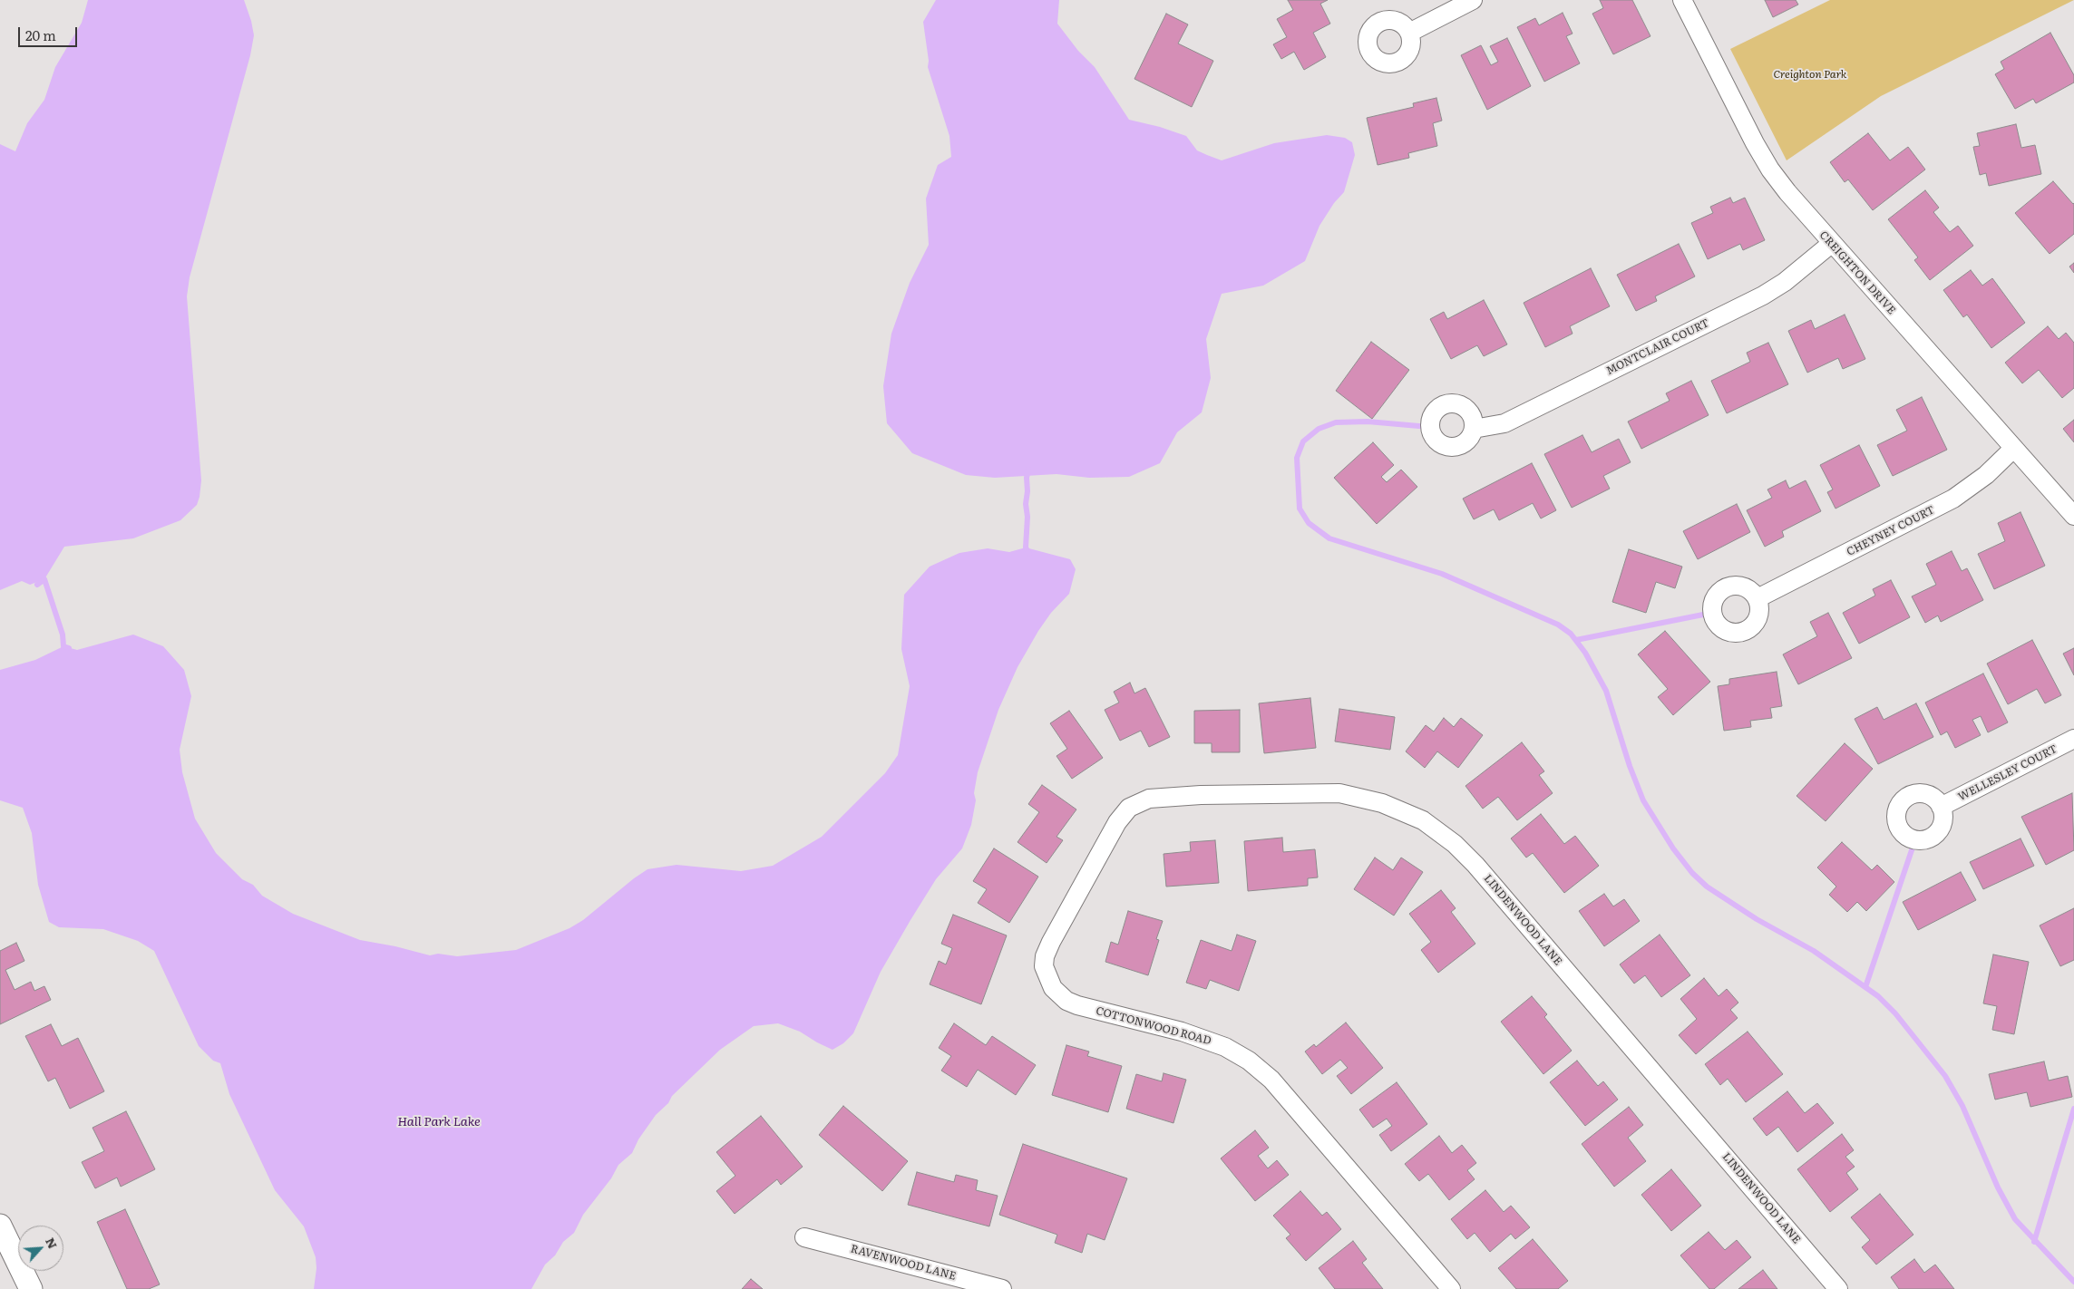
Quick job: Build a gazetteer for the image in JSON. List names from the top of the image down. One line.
{"streets":{"street":["CREIGHTON DRIVE","MONTCLAIR COURT","CHEYNEY COURT","WELLESLEY COURT","LINDENWOOD LANE","COTTONWOOD ROAD","RAVENWOOD LANE"]},"crossings":[["CREIGHTON DRIVE","MONTCLAIR COURT"],["CREIGHTON DRIVE","CHEYNEY COURT"],["LINDENWOOD LANE","COTTONWOOD ROAD"]],"water":["Hall Park Lake"],"parks":["Creighton Park"],"scale_bar":"20 m","north":"top right"}
